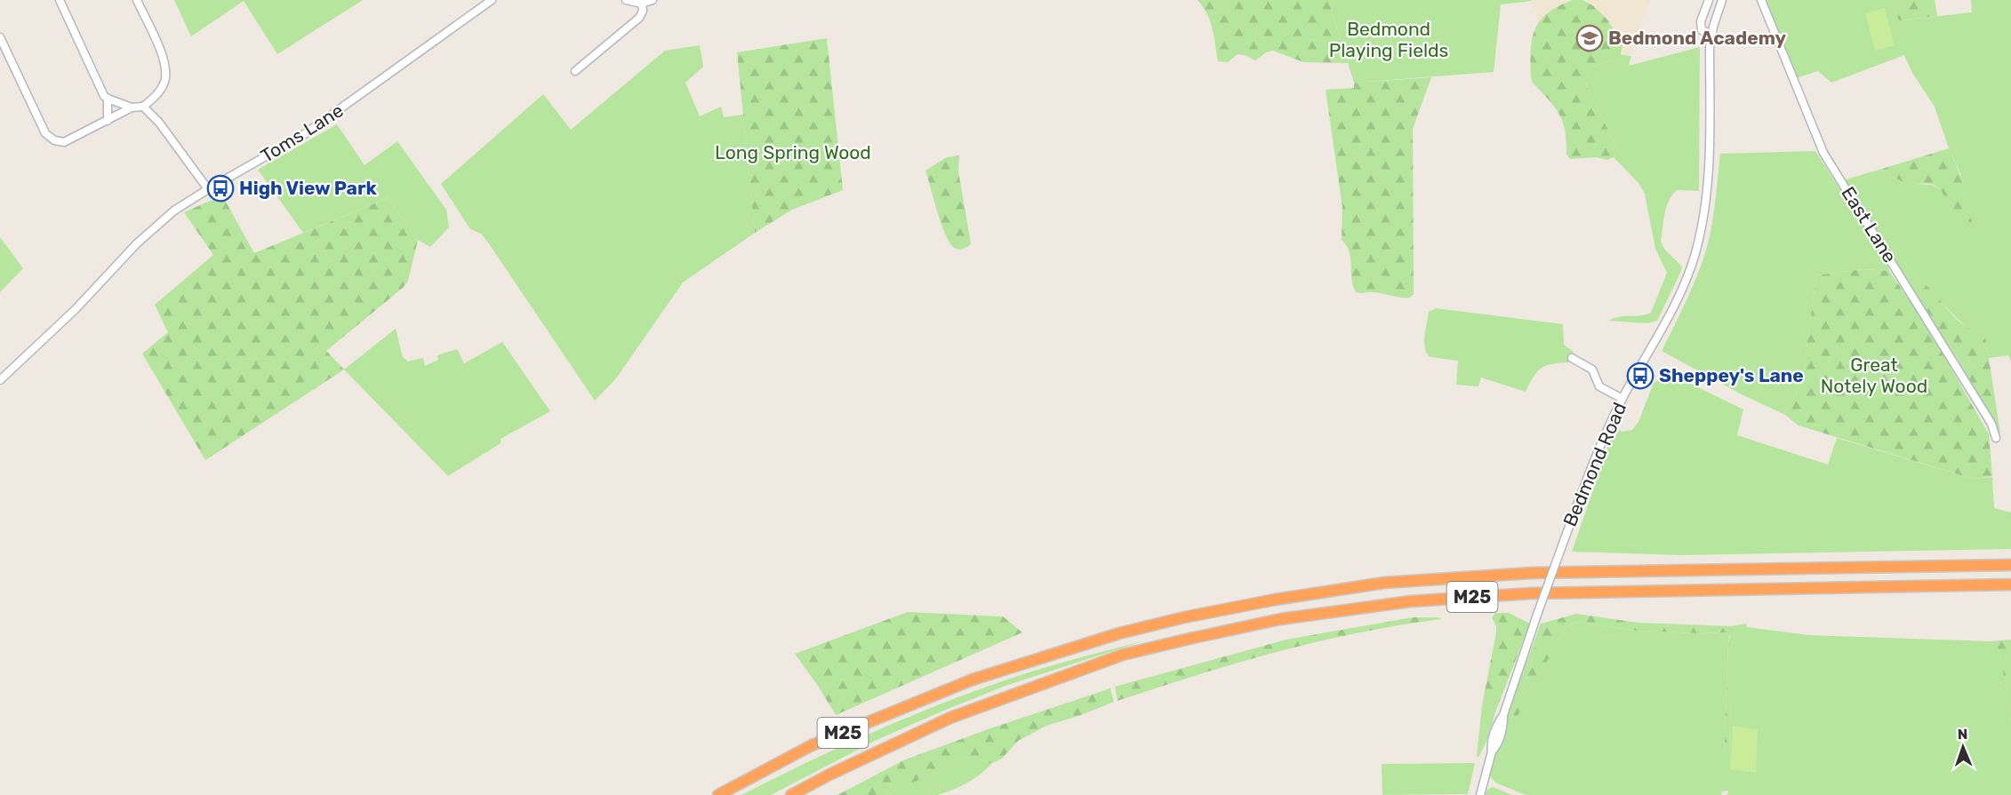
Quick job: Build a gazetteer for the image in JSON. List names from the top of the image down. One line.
{"streets":{"highway":["M25"],"street":["Toms Lane","East Lane","Bedmond Road"]},"parks":["Bedmond Playing Fields","Long Spring Wood","Great Notely Wood"],"places":{"school or university":["Bedmond Academy"],"bus stop":["High View Park","Sheppey's Lane"]},"north":"top"}
